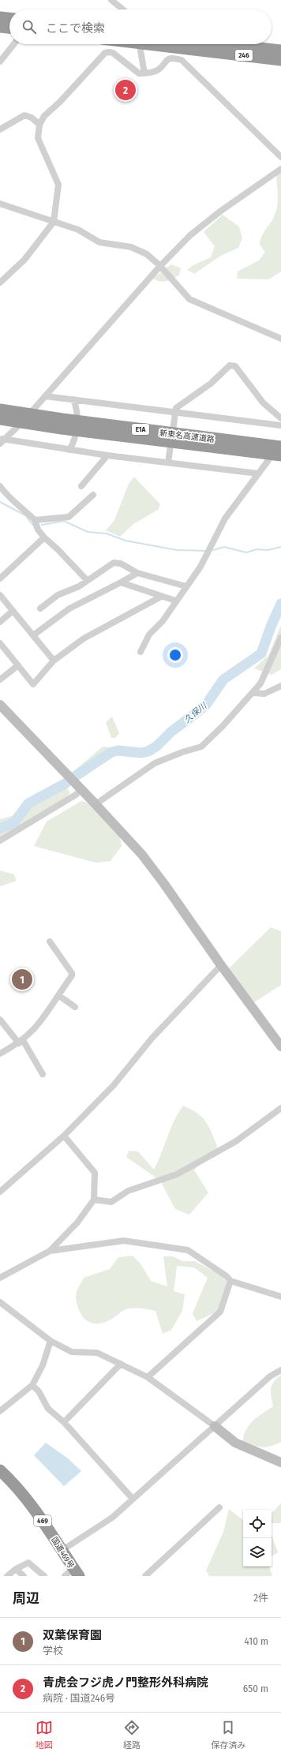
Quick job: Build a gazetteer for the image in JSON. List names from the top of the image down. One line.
{"streets":{"highway":["246","E1A","新東名高速道路","469","国道469号"]},"water":["久保川"],"page":{"search":"ここで検索","pins":["2","1"],"heading":["周辺","2件"],"list":[{"mark":"1","name":"双葉保育園","note":"学校","value":"410 m"},{"mark":"2","name":"青虎会フジ虎ノ門整形外科病院","note":"病院 · 国道246号","value":"650 m"}],"nav":["地図","経路","保存済み"]}}
